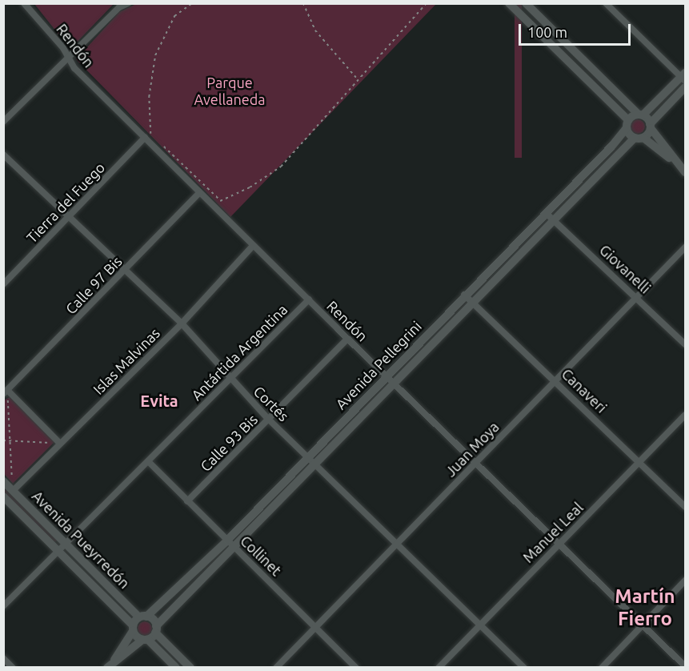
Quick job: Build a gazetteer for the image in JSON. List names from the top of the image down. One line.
{"streets":{"main road":["Avenida Pellegrini","Avenida Pueyrredón"],"street":["Rendón","Tierra del Fuego","Giovanelli","Calle 97 Bis","Antártida Argentina","Islas Malvinas","Canaveri","Cortés","Calle 93 Bis","Juan Moya","Manuel Leal","Collinet"]},"crossings":[["Rendón","Tierra del Fuego"],["Rendón","Calle 97 Bis"],["Rendón","Antártida Argentina"],["Rendón","Islas Malvinas"],["Rendón","Avenida Pellegrini"],["Rendón","Calle 93 Bis"],["Rendón","Juan Moya"],["Rendón","Manuel Leal"],["Tierra del Fuego","Cortés"],["Giovanelli","Avenida Pellegrini"],["Giovanelli","Juan Moya"],["Calle 97 Bis","Cortés"],["Antártida Argentina","Cortés"],["Antártida Argentina","Avenida Pueyrredón"],["Antártida Argentina","Collinet"],["Islas Malvinas","Cortés"],["Islas Malvinas","Avenida Pueyrredón"],["Avenida Pellegrini","Canaveri"],["Avenida Pellegrini","Cortés"],["Avenida Pellegrini","Avenida Pueyrredón"],["Avenida Pellegrini","Collinet"],["Canaveri","Juan Moya"],["Canaveri","Manuel Leal"],["Cortés","Calle 93 Bis"],["Cortés","Juan Moya"],["Cortés","Manuel Leal"],["Calle 93 Bis","Collinet"],["Juan Moya","Collinet"]],"districts":["Evita","Martín Fierro"],"parks":["Parque Avellaneda"],"scale_bar":"100 m"}
